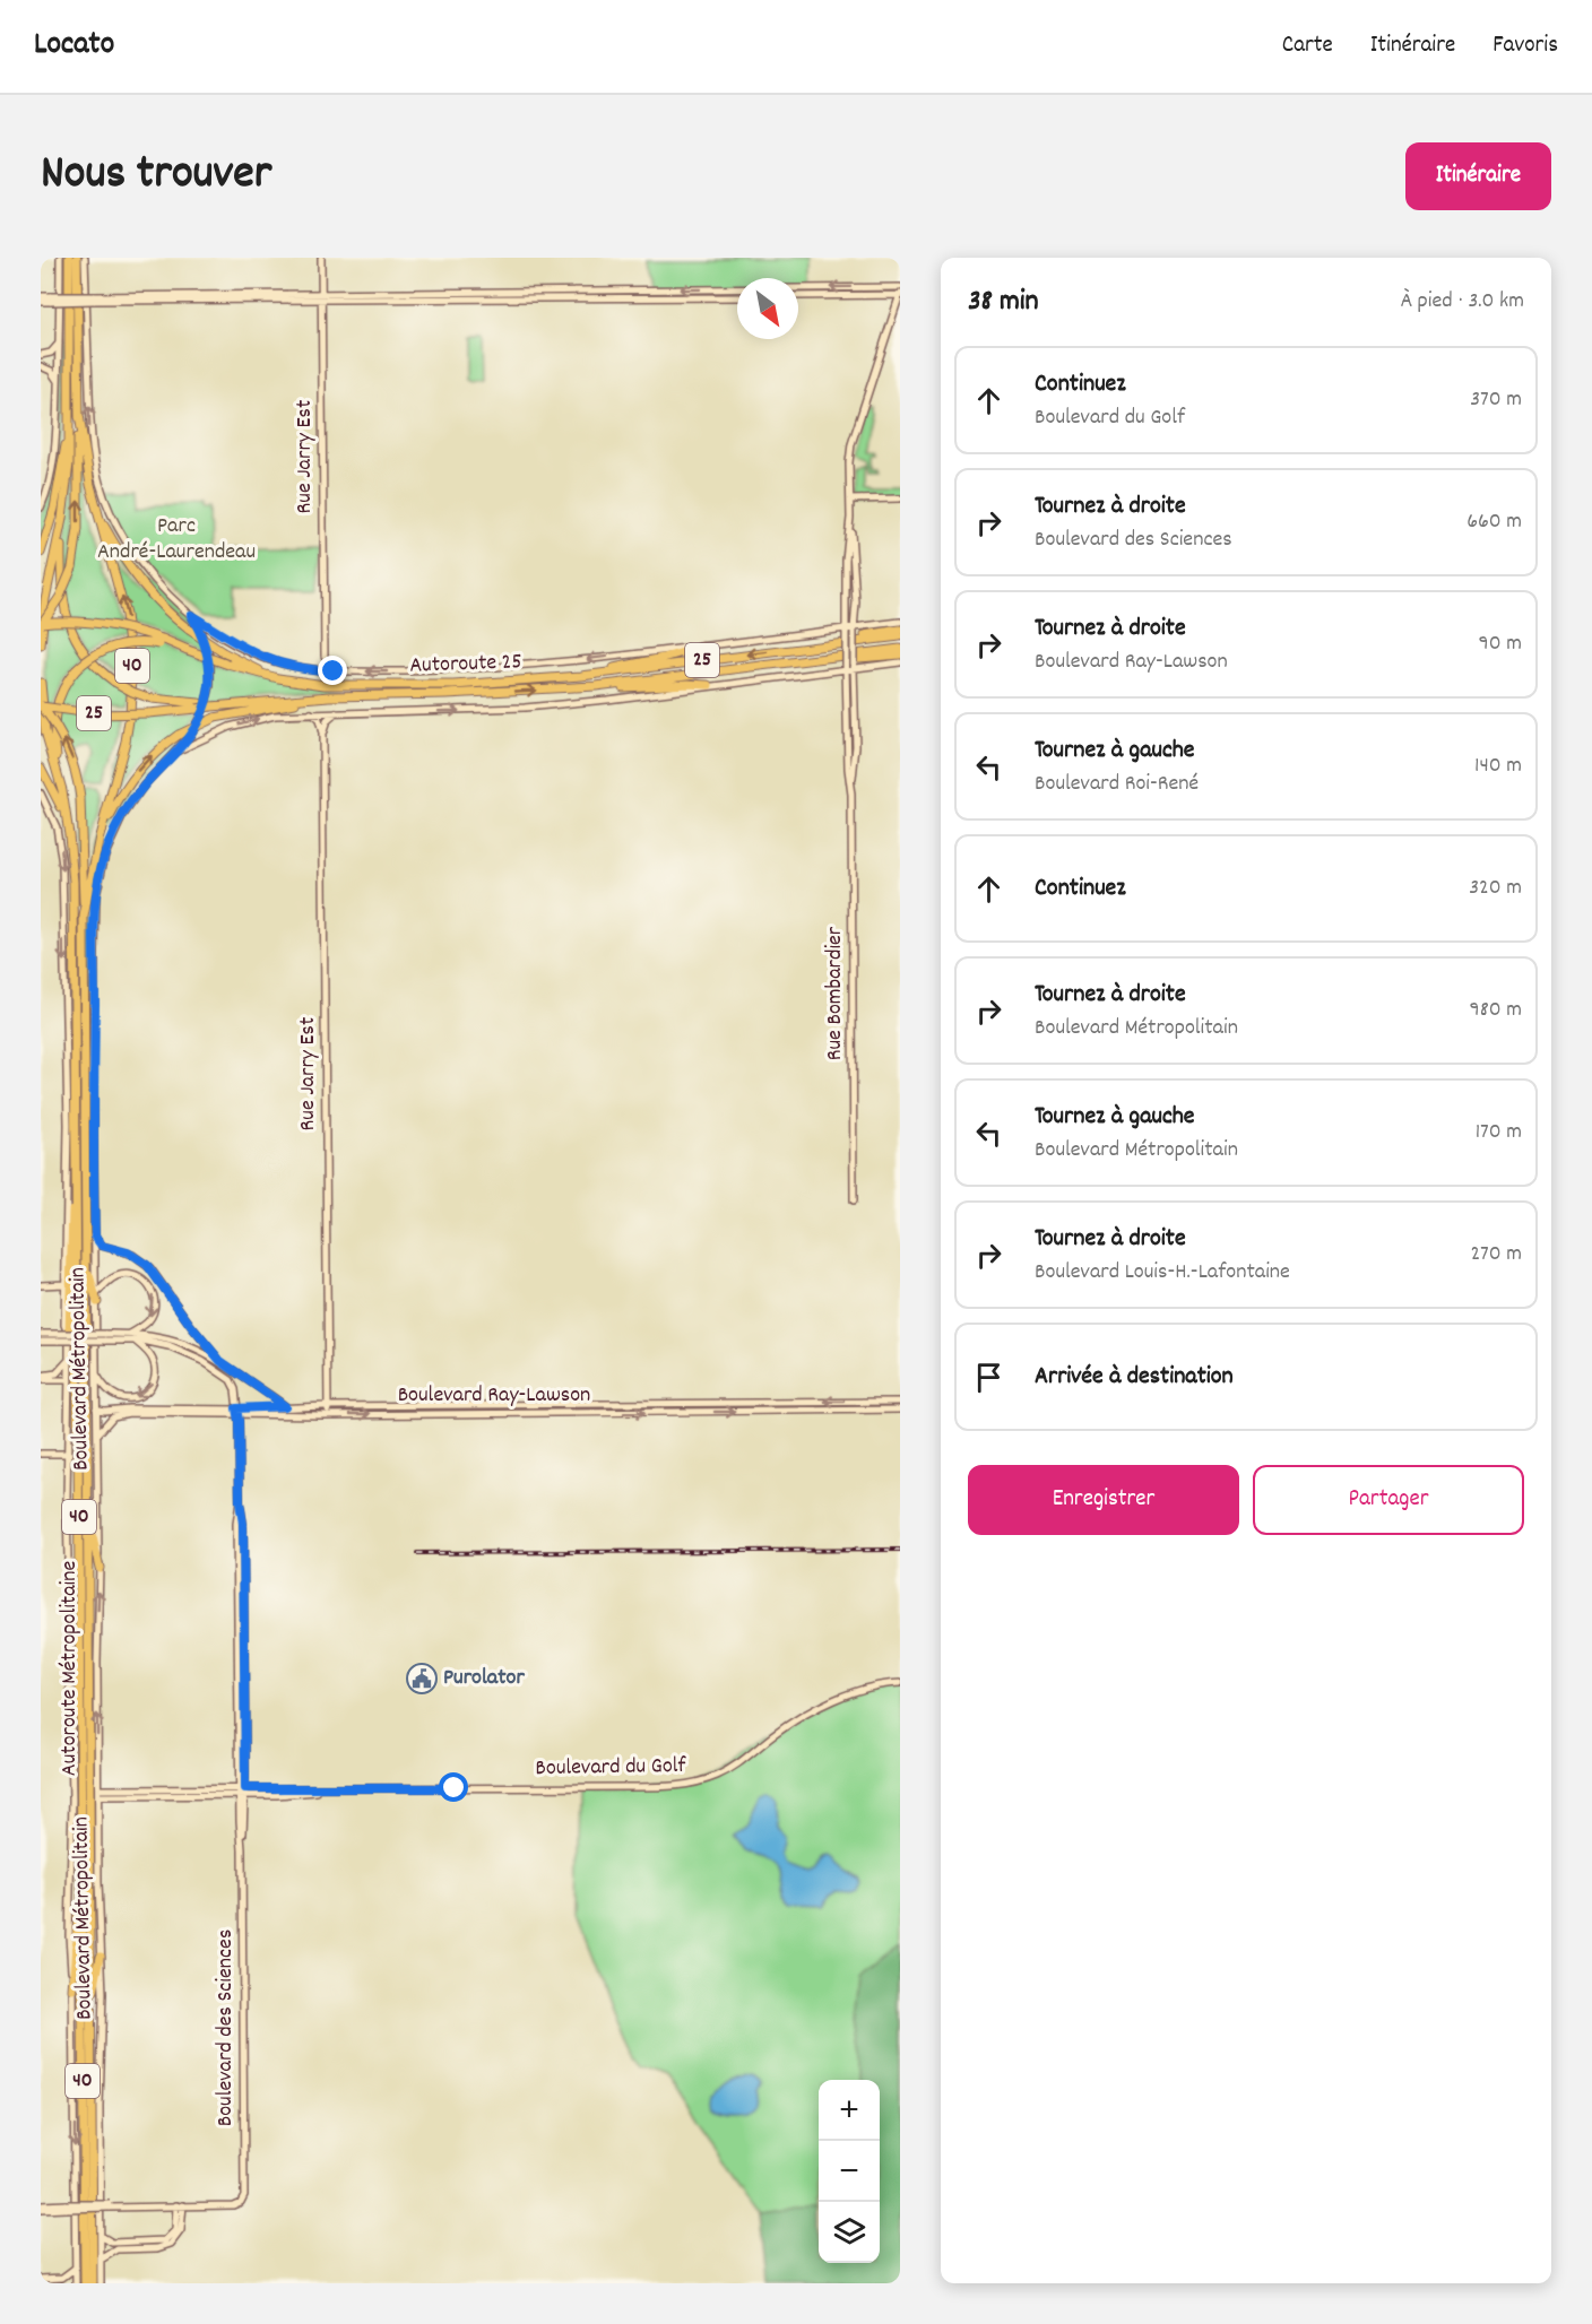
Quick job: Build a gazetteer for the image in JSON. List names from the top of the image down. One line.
{"streets":{"highway":["25","Autoroute 25","40","Autoroute Métropolitaine"],"street":["Rue Jarry Est","Rue Bombardier","Boulevard Métropolitain","Boulevard Ray-Lawson","Boulevard du Golf","Boulevard des Sciences"]},"crossings":[["Rue Jarry Est","Boulevard Ray-Lawson"],["Boulevard Métropolitain","Boulevard Ray-Lawson"],["Boulevard Métropolitain","Boulevard du Golf"],["Boulevard Ray-Lawson","Boulevard des Sciences"],["Boulevard du Golf","Boulevard des Sciences"]],"parks":["Parc André-Laurendeau"],"places":{"public building":["Purolator"]},"north":"bottom right","page":{"header":"Locato","nav":["Carte","Itinéraire","Favoris"],"title":"Nous trouver","buttons":["Itinéraire",["Enregistrer","Partager"]],"heading":["38 min","À pied · 3.0 km"],"list":[["Continuez","Boulevard du Golf","370 m"],["Tournez à droite","Boulevard des Sciences","660 m"],["Tournez à droite","Boulevard Ray-Lawson","90 m"],["Tournez à gauche","Boulevard Roi-René","140 m"],["Continuez","320 m"],["Tournez à droite","Boulevard Métropolitain","980 m"],["Tournez à gauche","Boulevard Métropolitain","170 m"],["Tournez à droite","Boulevard Louis-H.-Lafontaine","270 m"],"Arrivée à destination"],"map_buttons":["+","−"]}}
